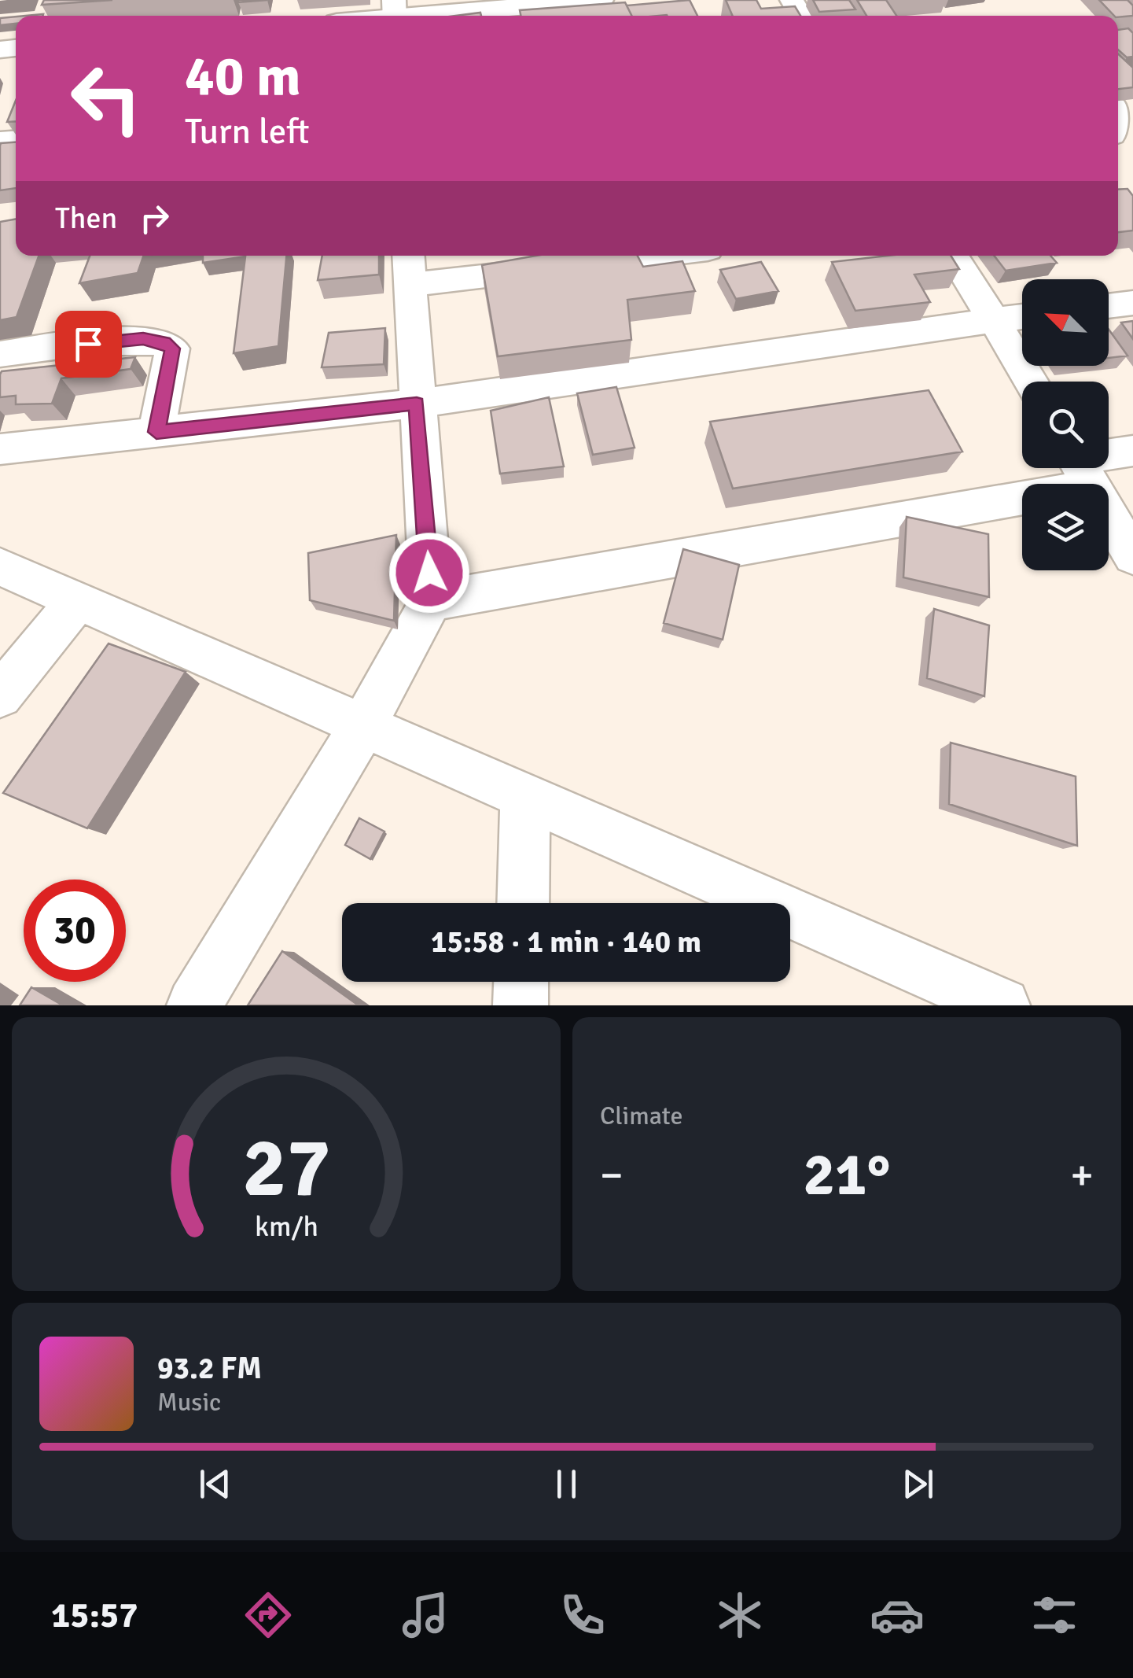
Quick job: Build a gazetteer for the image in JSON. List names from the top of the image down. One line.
{"north":"top left","page":{"turn":["40 m","Turn left"],"then":"Then","limit":"30","trip":"15:58 · 1 min · 140 m","tile":"Climate","heat":["−","21°","+"],"song":["93.2 FM","Music"],"tabs":"15:57","gauge":["27","km/h"]}}
